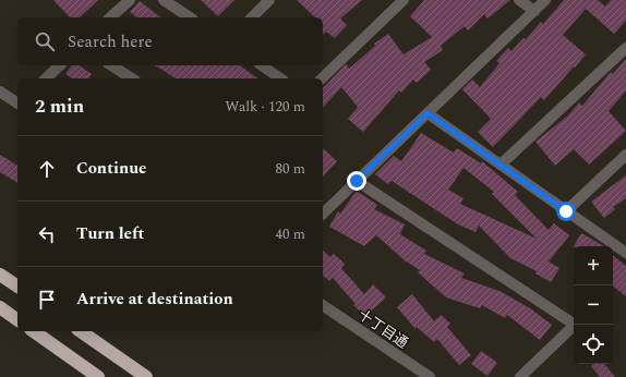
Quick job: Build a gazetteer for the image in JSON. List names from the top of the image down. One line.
{"streets":{"street":["十丁目通"]},"page":{"search":"Search here","heading":["2 min","Walk · 120 m"],"list":[["Continue","80 m"],["Turn left","40 m"],"Arrive at destination"],"map_buttons":["+","−"]}}
